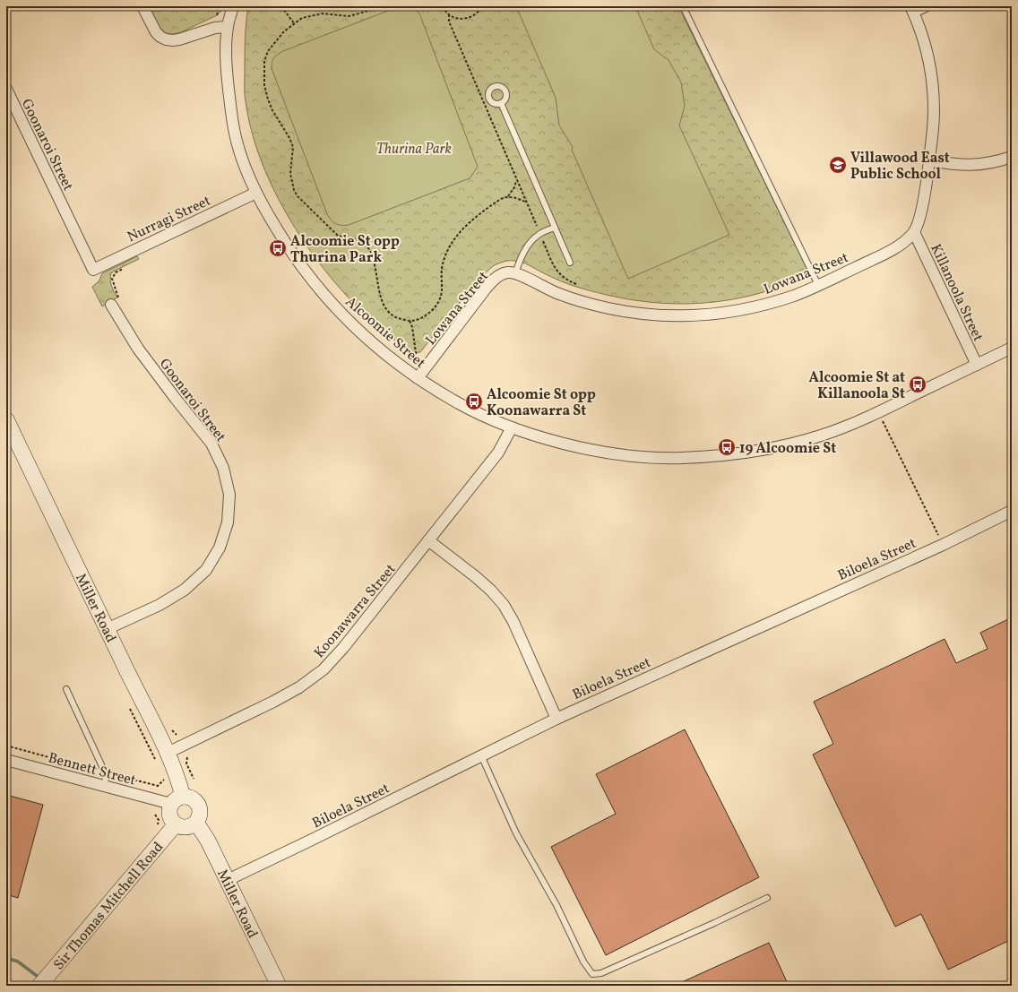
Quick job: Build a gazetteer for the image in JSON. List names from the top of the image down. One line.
{"streets":{"main road":["Miller Road","Sir Thomas Mitchell Road"],"street":["Goonaroi Street","Nurragi Street","Lowana Street","Killanoola Street","Alcoomie Street","Biloela Street","Koonawarra Street","Bennett Street"]},"crossings":[["Goonaroi Street","Nurragi Street"],["Goonaroi Street","Miller Road"],["Nurragi Street","Alcoomie Street"],["Lowana Street","Killanoola Street"],["Lowana Street","Alcoomie Street"],["Killanoola Street","Alcoomie Street"],["Alcoomie Street","Koonawarra Street"],["Biloela Street","Miller Road"],["Miller Road","Koonawarra Street"],["Miller Road","Bennett Street"],["Miller Road","Sir Thomas Mitchell Road"],["Bennett Street","Sir Thomas Mitchell Road"]],"parks":["Thurina Park"],"places":{"school or university":["Villawood East Public School"],"bus stop":["Alcoomie St opp Thurina Park","Alcoomie St at Killanoola St","Alcoomie St opp Koonawarra St","19 Alcoomie St"]}}
